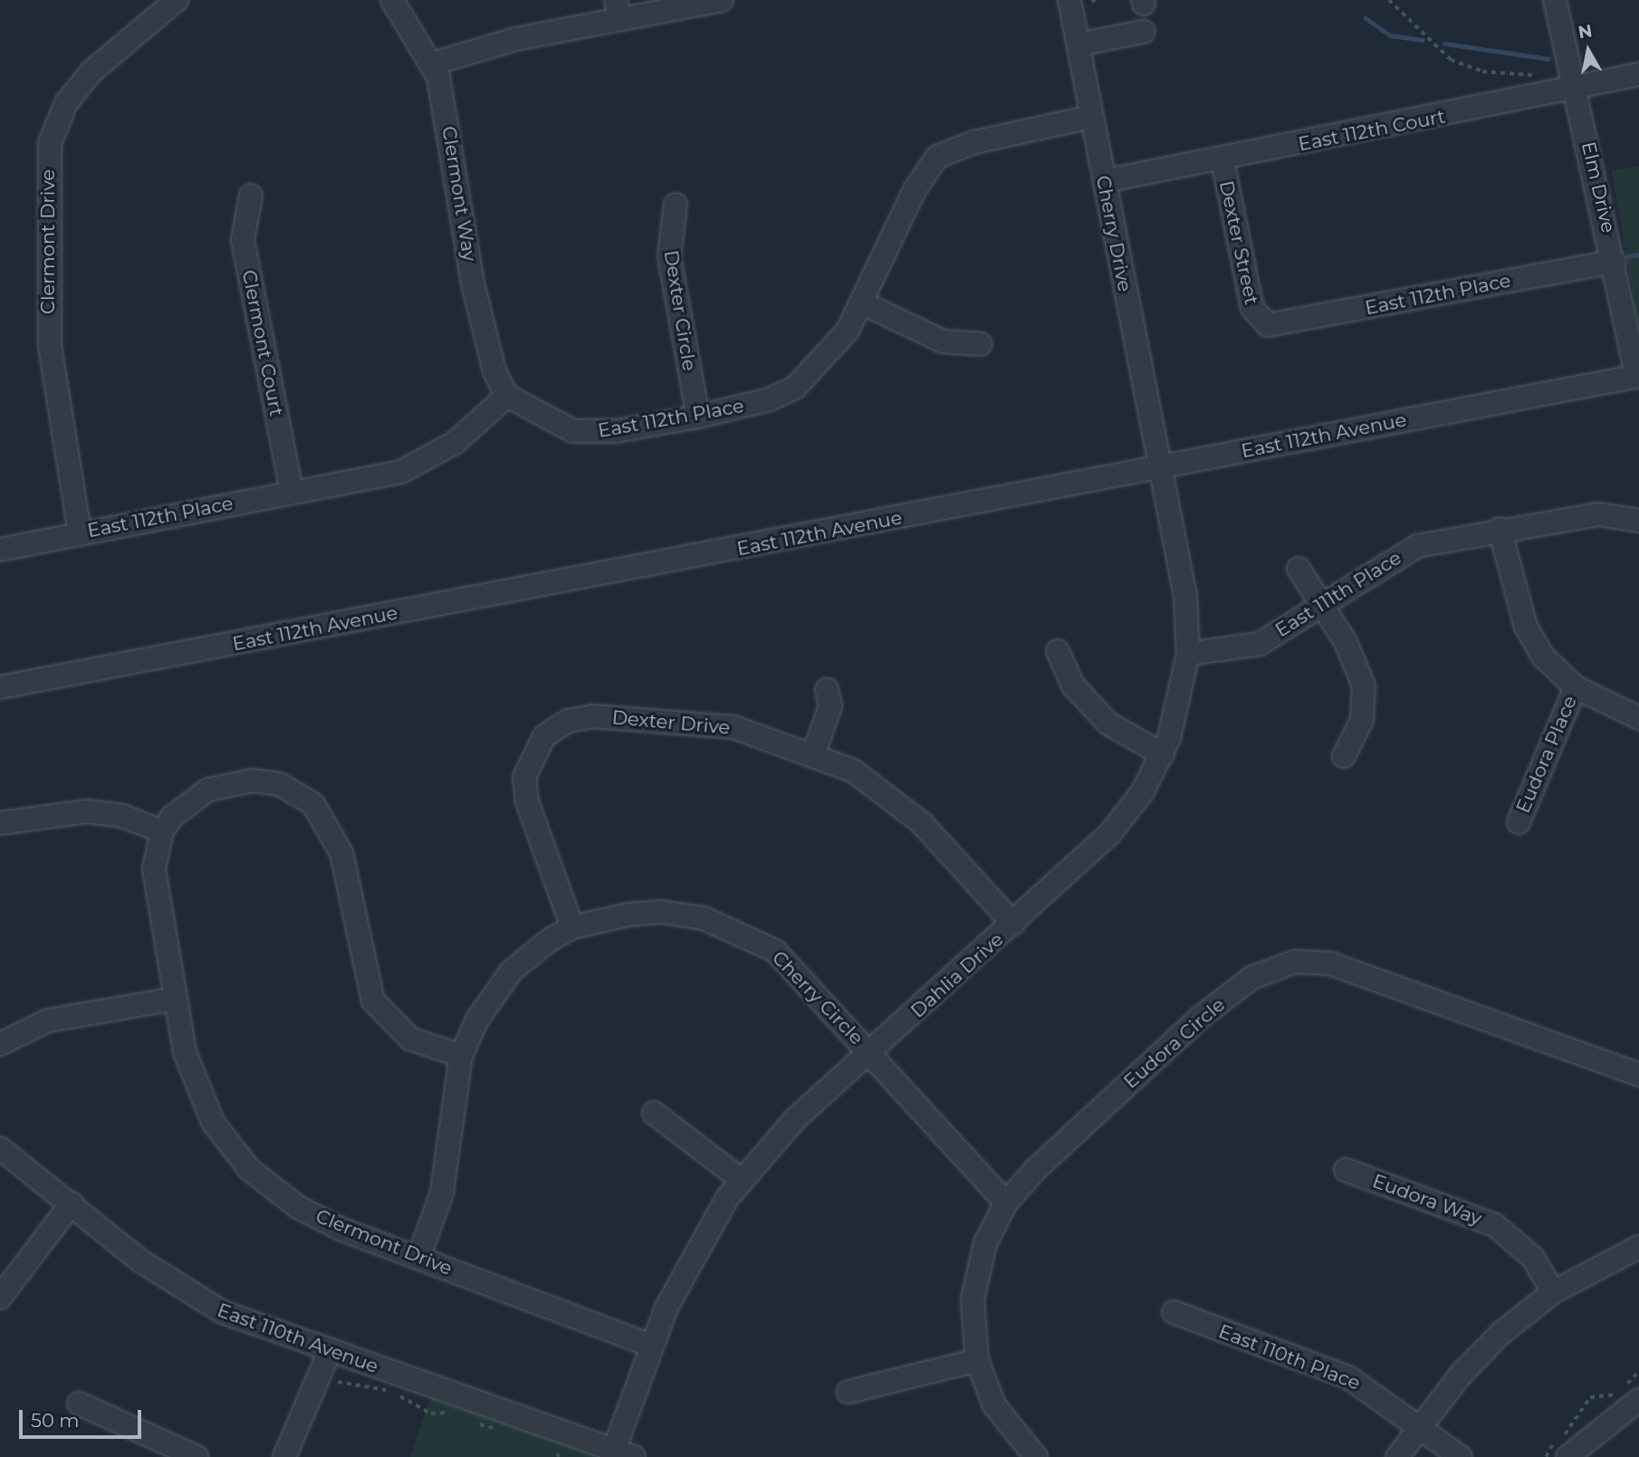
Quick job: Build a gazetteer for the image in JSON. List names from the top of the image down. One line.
{"streets":{"street":["East 112th Court","Elm Drive","Clermont Way","Cherry Drive","Clermont Drive","Dexter Street","East 112th Place","Dexter Circle","Clermont Court","East 112th Avenue","East 111th Place","Dexter Drive","Eudora Place","Dahlia Drive","Cherry Circle","Eudora Circle","Eudora Way","East 110th Avenue","East 110th Place"]},"crossings":[["East 112th Court","Elm Drive"],["East 112th Court","Cherry Drive"],["East 112th Court","Dexter Street"],["Elm Drive","East 112th Place"],["Elm Drive","East 112th Avenue"],["Clermont Way","East 112th Place"],["Cherry Drive","East 112th Place"],["Cherry Drive","East 112th Avenue"],["Cherry Drive","Dahlia Drive"],["Clermont Drive","East 112th Place"],["Clermont Drive","Dahlia Drive"],["Clermont Drive","Cherry Circle"],["Dexter Street","East 112th Place"],["East 112th Place","Dexter Circle"],["East 112th Place","Clermont Court"],["East 112th Avenue","Dahlia Drive"],["East 111th Place","Dahlia Drive"],["Dexter Drive","Dahlia Drive"],["Dexter Drive","Cherry Circle"],["Dahlia Drive","Cherry Circle"],["Dahlia Drive","East 110th Avenue"],["Cherry Circle","Eudora Circle"]],"scale_bar":"50 m","north":"top"}
